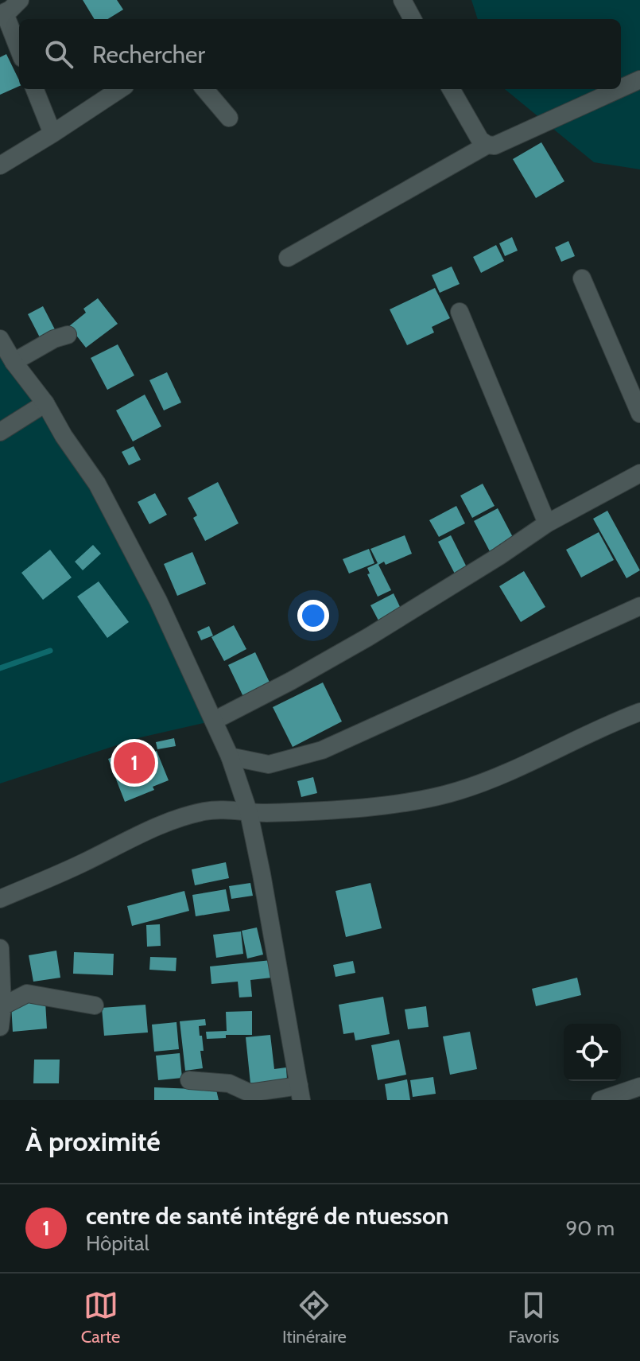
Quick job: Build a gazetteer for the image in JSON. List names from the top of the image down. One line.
{"page":{"search":"Rechercher","pins":"1","heading":"À proximité","list":[{"mark":"1","name":"centre de santé intégré de ntuesson","note":"Hôpital","value":"90 m"}],"nav":["Carte","Itinéraire","Favoris"]}}
